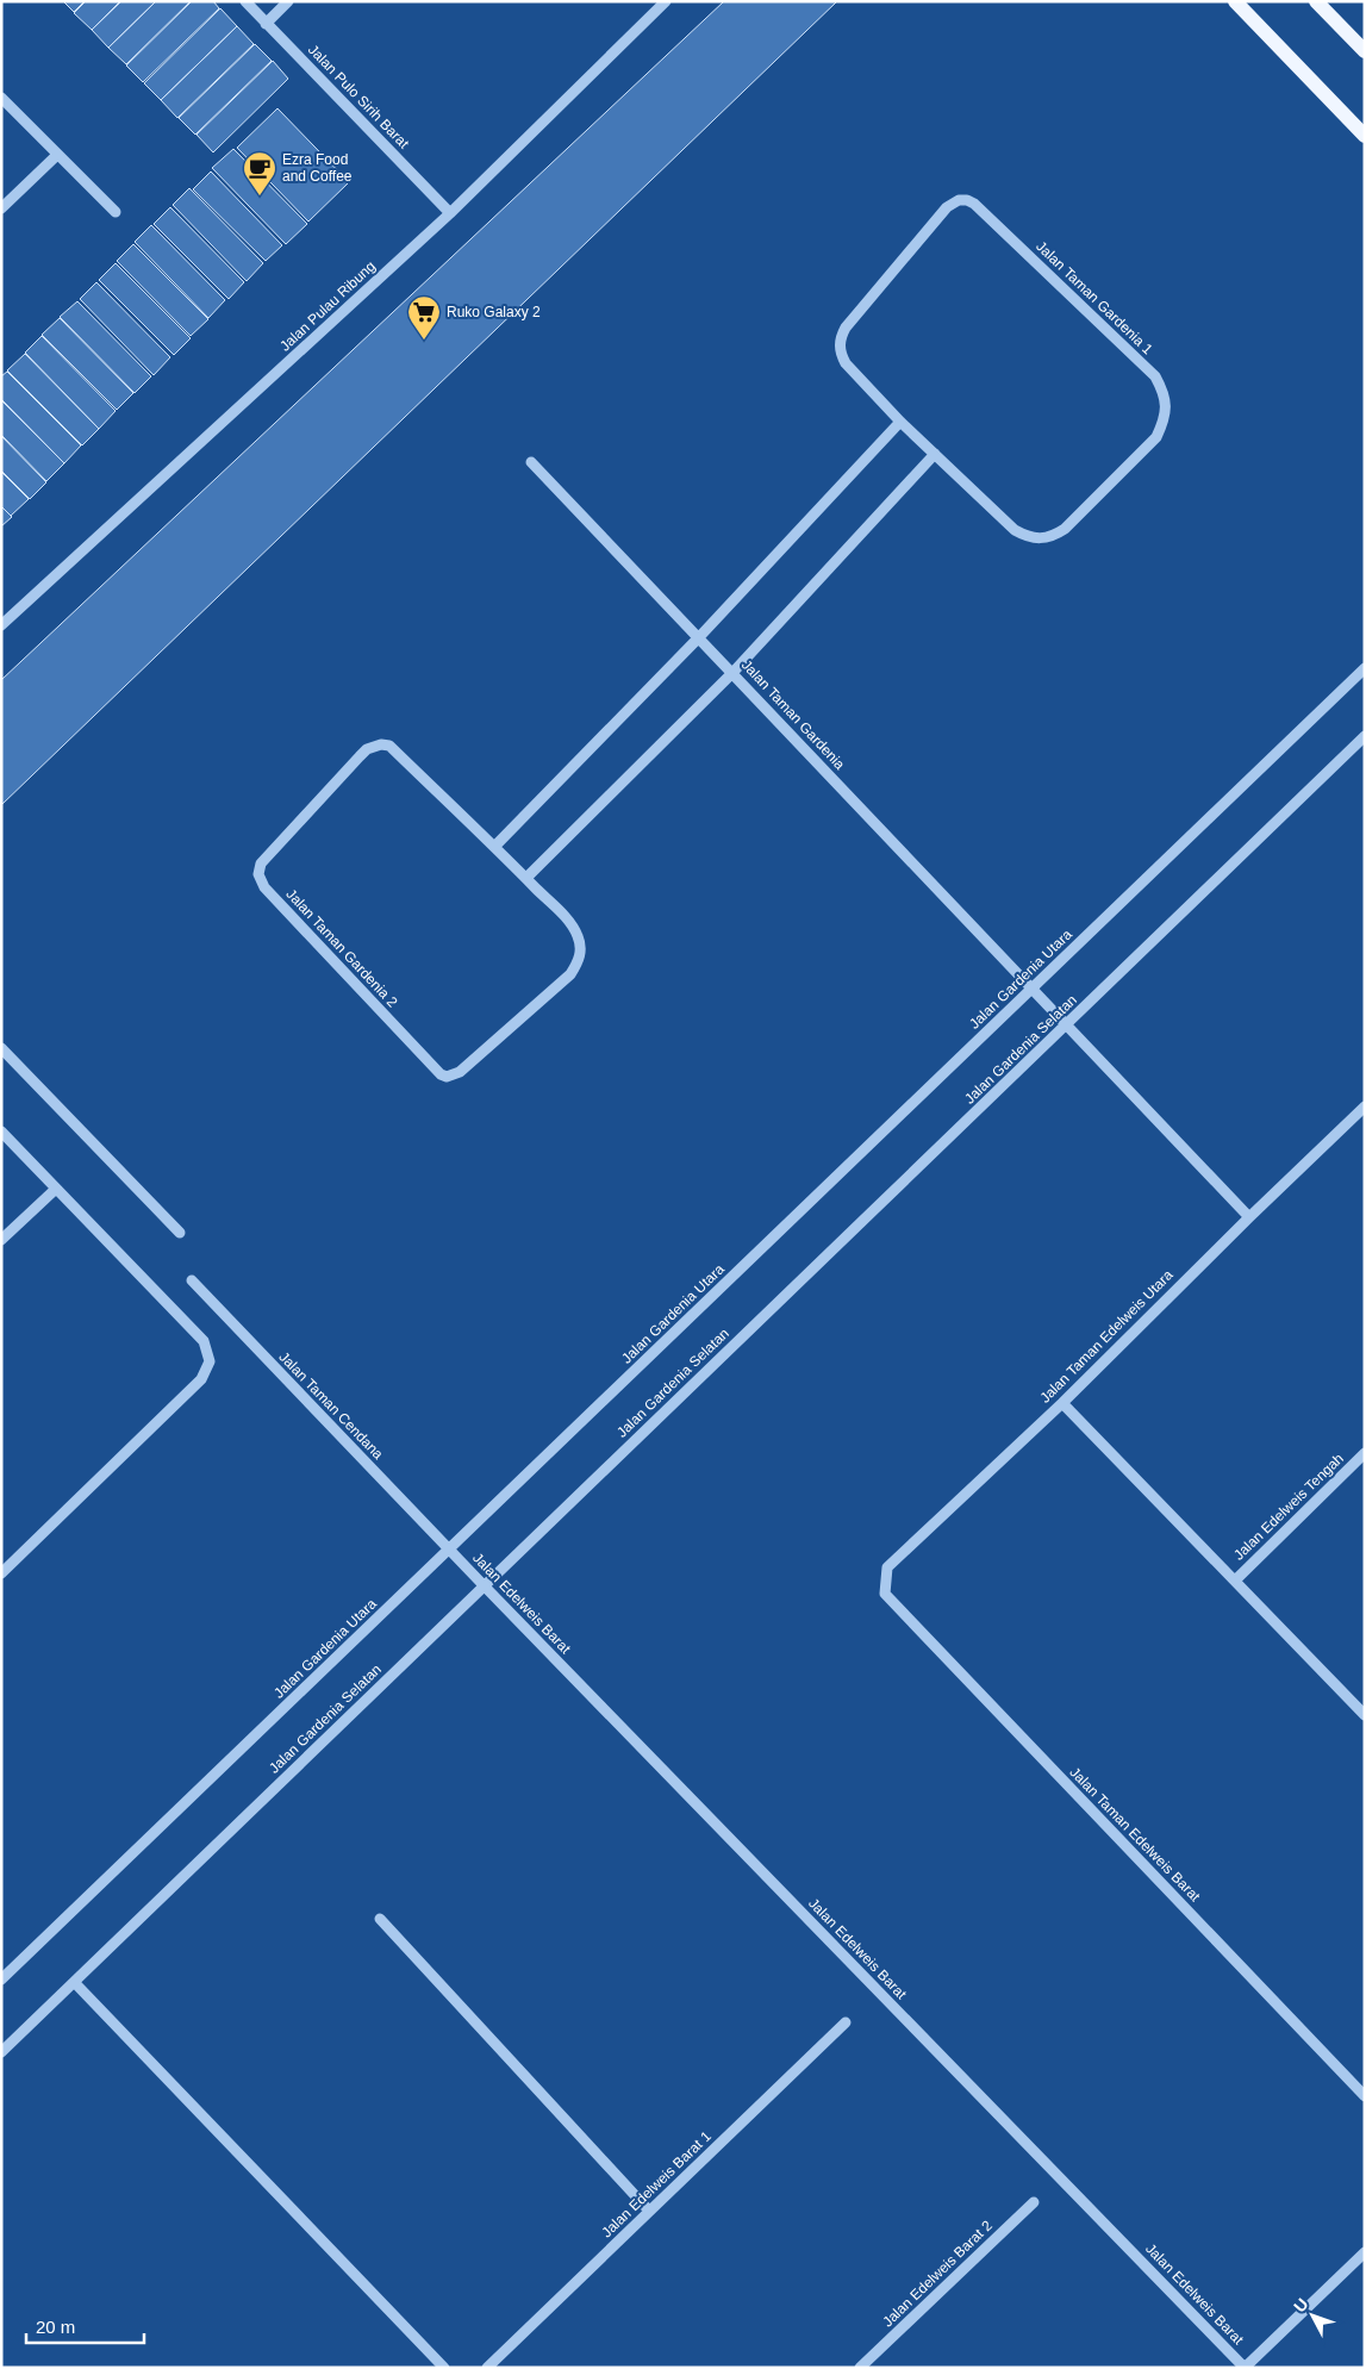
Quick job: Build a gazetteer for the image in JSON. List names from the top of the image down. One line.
{"streets":{"street":["Jalan Pulo Sirih Barat","Jalan Taman Gardenia 1","Jalan Pulau Ribung","Jalan Taman Gardenia","Jalan Taman Gardenia 2","Jalan Gardenia Utara","Jalan Gardenia Selatan","Jalan Taman Edelweis Utara","Jalan Taman Cendana","Jalan Edelweis Tengah","Jalan Edelweis Barat","Jalan Taman Edelweis Barat","Jalan Edelweis Barat 1","Jalan Edelweis Barat 2"]},"crossings":[["Jalan Pulo Sirih Barat","Jalan Pulau Ribung"],["Jalan Taman Gardenia","Jalan Gardenia Utara"],["Jalan Taman Gardenia","Jalan Gardenia Selatan"],["Jalan Taman Gardenia","Jalan Taman Edelweis Utara"],["Jalan Gardenia Utara","Jalan Taman Cendana"],["Jalan Gardenia Utara","Jalan Edelweis Barat"],["Jalan Gardenia Selatan","Jalan Edelweis Barat"],["Jalan Taman Edelweis Utara","Jalan Taman Edelweis Barat"],["Jalan Taman Cendana","Jalan Edelweis Barat"]],"places":{"cafe":["Ezra Food and Coffee"],"supermarket":["Ruko Galaxy 2"]},"scale_bar":"20 m","north":"top left"}
